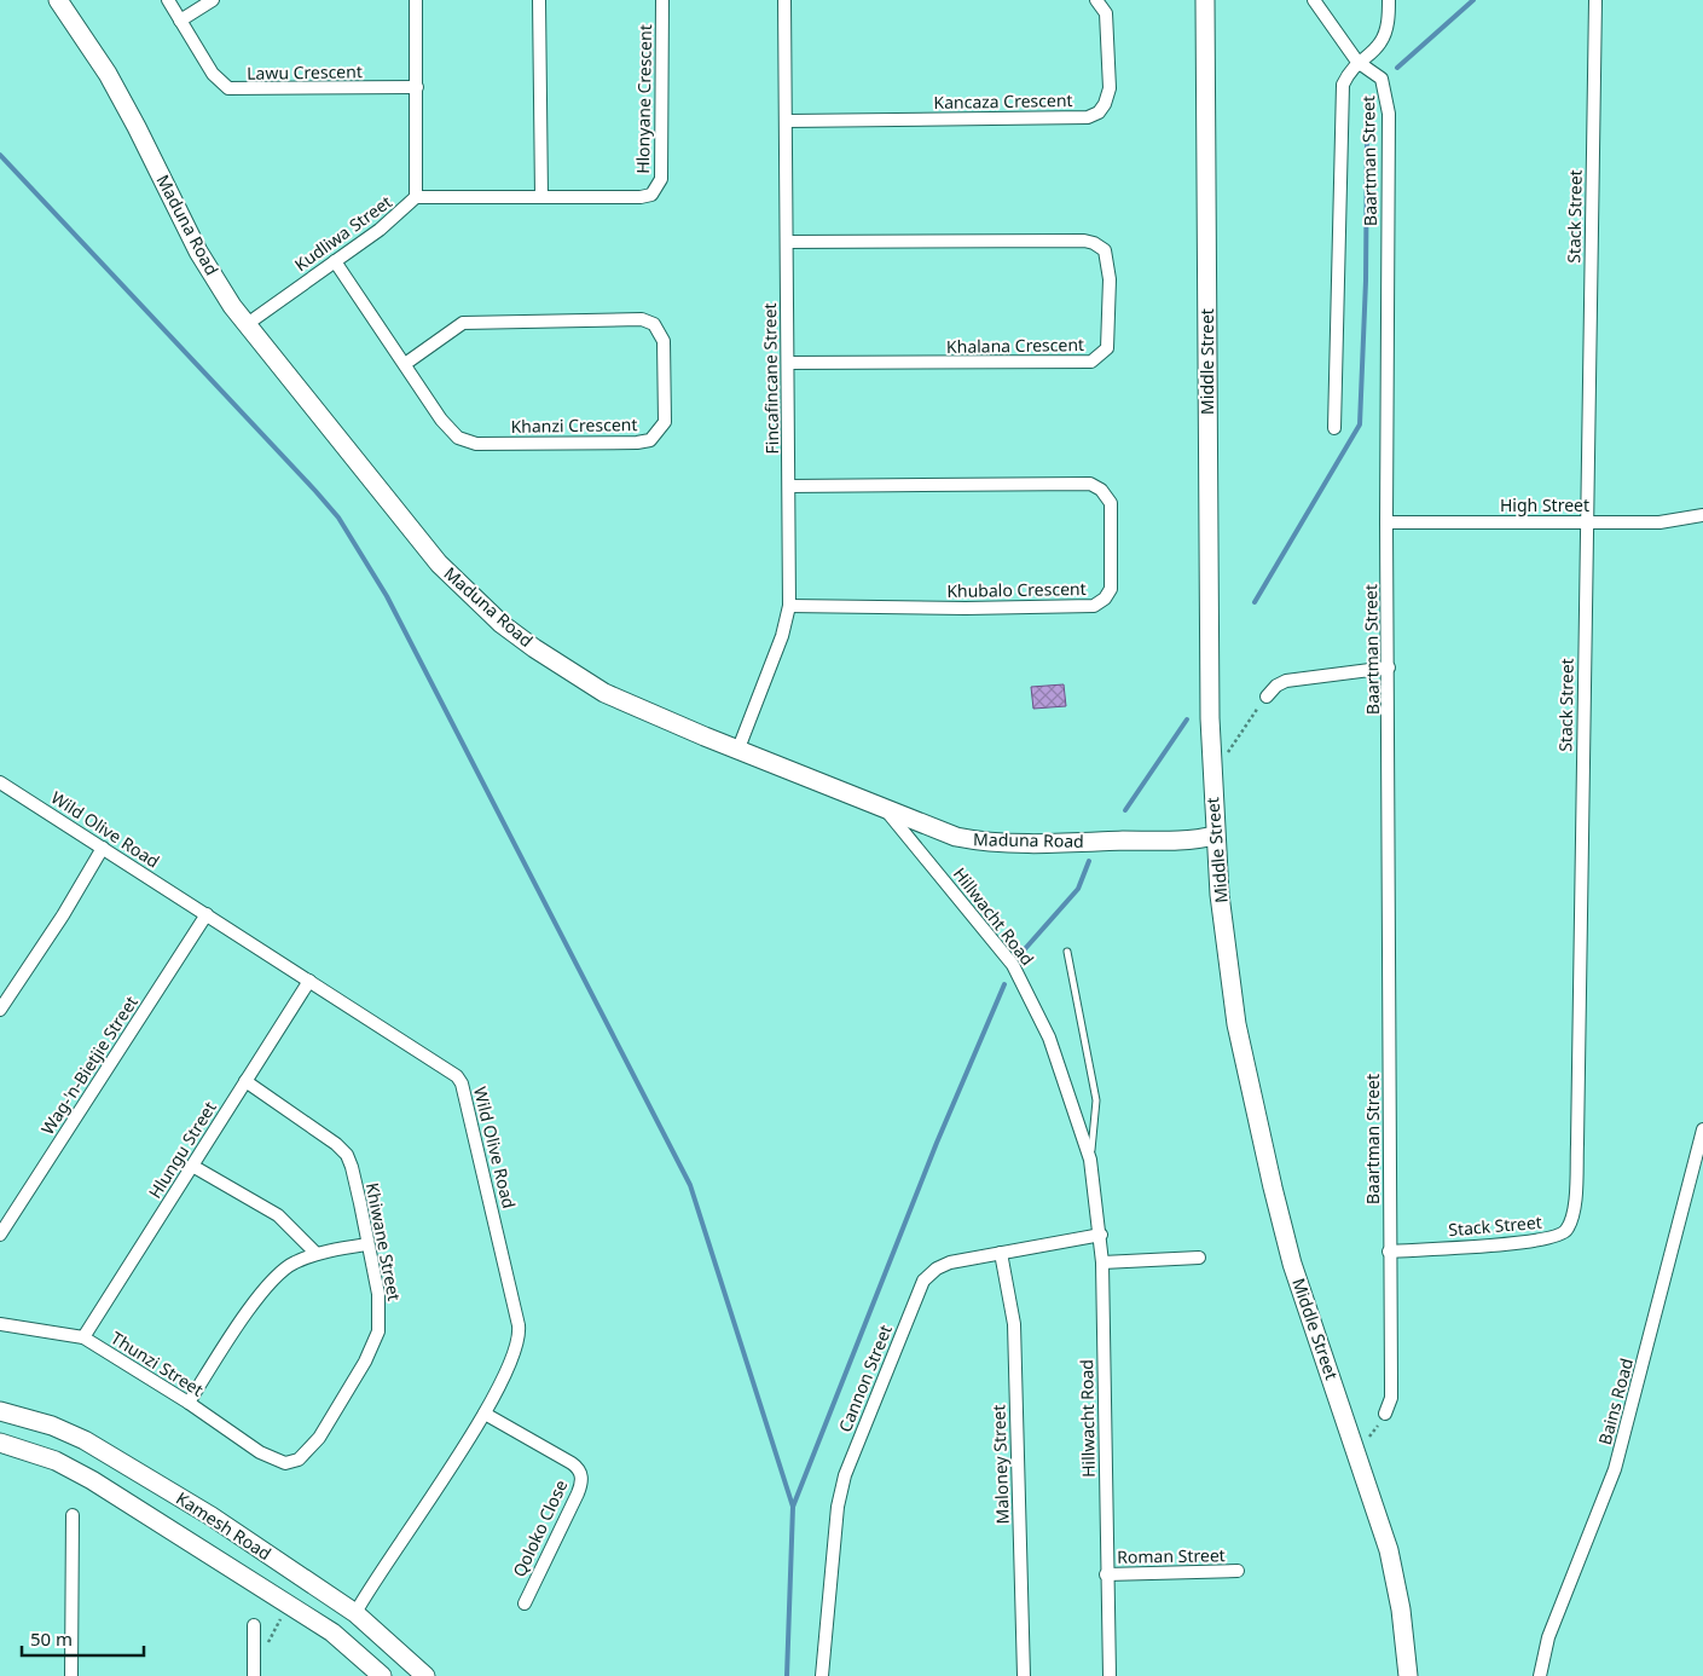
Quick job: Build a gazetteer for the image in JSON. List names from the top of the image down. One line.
{"streets":{"main road":["Maduna Road","Middle Street","Kamesh Road"],"street":["Lawu Crescent","Hlonyane Crescent","Kancaza Crescent","Baartman Street","Stack Street","Kudliwa Street","Khalana Crescent","Fincafincane Street","Khanzi Crescent","High Street","Khubalo Crescent","Wild Olive Road","Hillwacht Road","Wag-'n-Bietjie Street","Hlungu Street","Khiwane Street","Thunzi Street","Cannon Street","Bains Road","Maloney Street","Qoloko Close","Roman Street"]},"crossings":[["Lawu Crescent","Kudliwa Street"],["Hlonyane Crescent","Kudliwa Street"],["Kancaza Crescent","Fincafincane Street"],["Baartman Street","Stack Street"],["Baartman Street","High Street"],["Stack Street","High Street"],["Maduna Road","Kudliwa Street"],["Maduna Road","Middle Street"],["Maduna Road","Fincafincane Street"],["Maduna Road","Hillwacht Road"],["Kudliwa Street","Khanzi Crescent"],["Khalana Crescent","Fincafincane Street"],["Fincafincane Street","Khubalo Crescent"],["Wild Olive Road","Wag-'n-Bietjie Street"],["Wild Olive Road","Hlungu Street"],["Wild Olive Road","Kamesh Road"],["Wild Olive Road","Qoloko Close"],["Hillwacht Road","Cannon Street"],["Hillwacht Road","Roman Street"],["Hlungu Street","Khiwane Street"],["Hlungu Street","Thunzi Street"],["Khiwane Street","Thunzi Street"],["Cannon Street","Maloney Street"]],"scale_bar":"50 m"}
